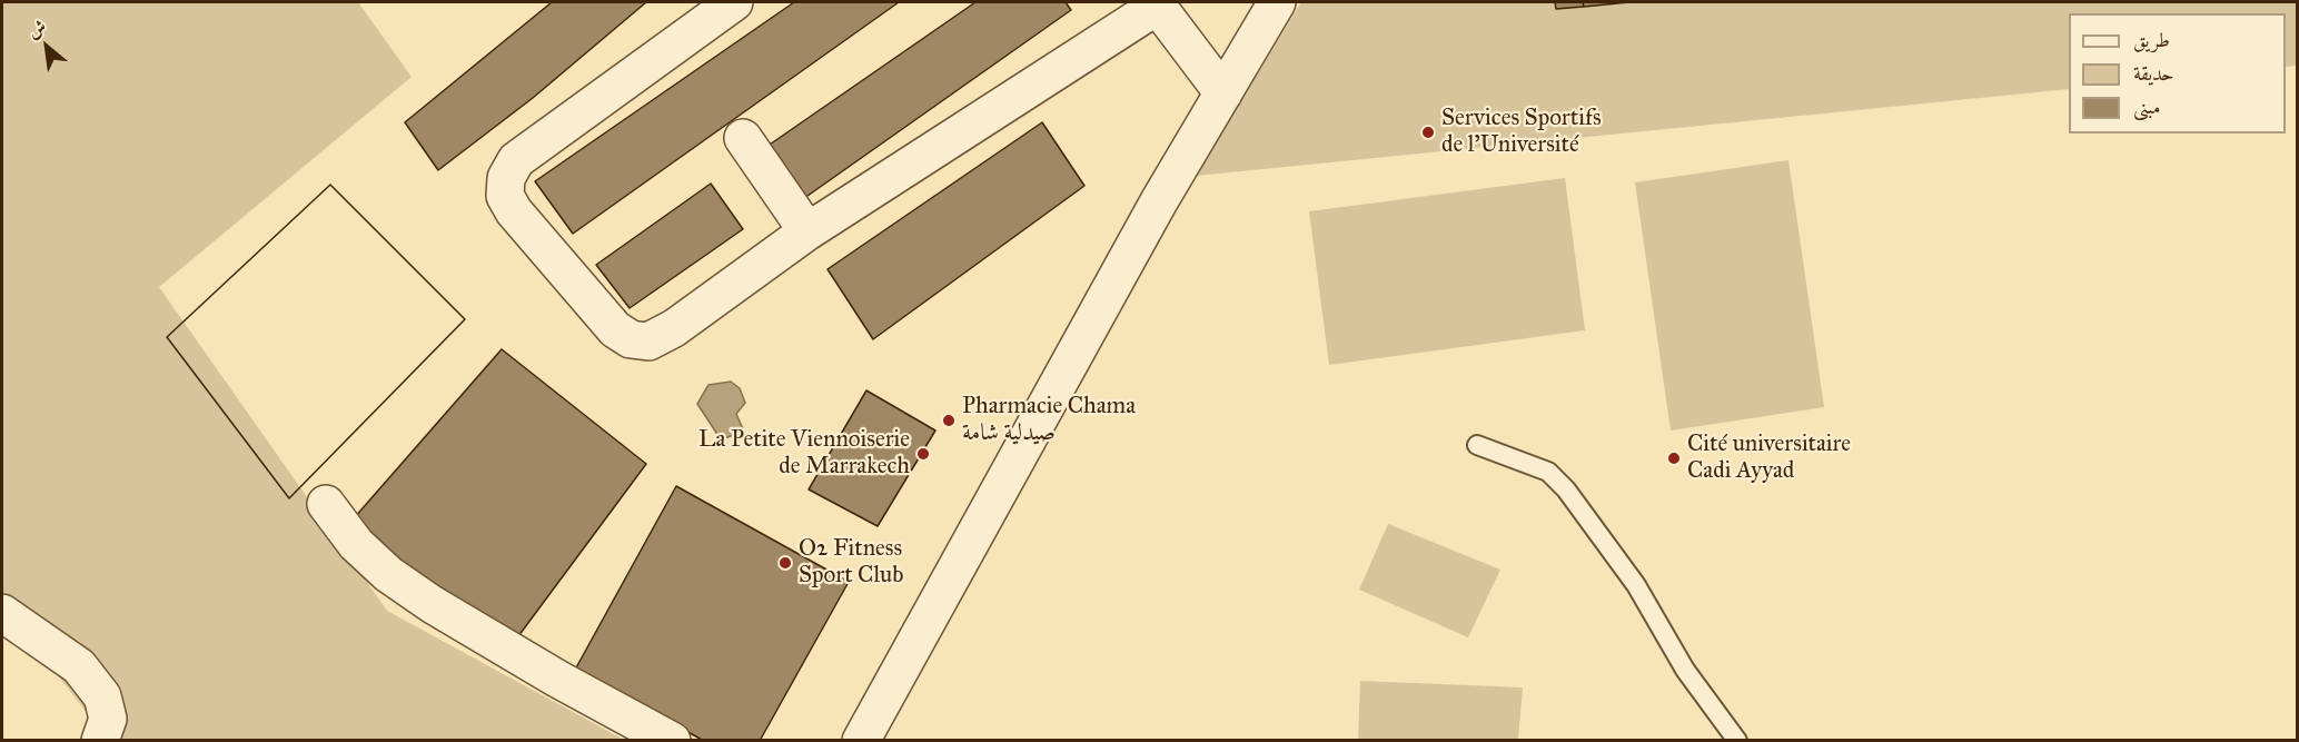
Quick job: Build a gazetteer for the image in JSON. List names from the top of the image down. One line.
{"places":["Services Sportifs de l'Université","Pharmacie Chama صيدلية شامة","La Petite Viennoiserie de Marrakech","Cité universitaire Cadi Ayyad","O2 Fitness Sport Club"],"legend":["طريق","حديقة","مبنى"],"north":"top left"}
